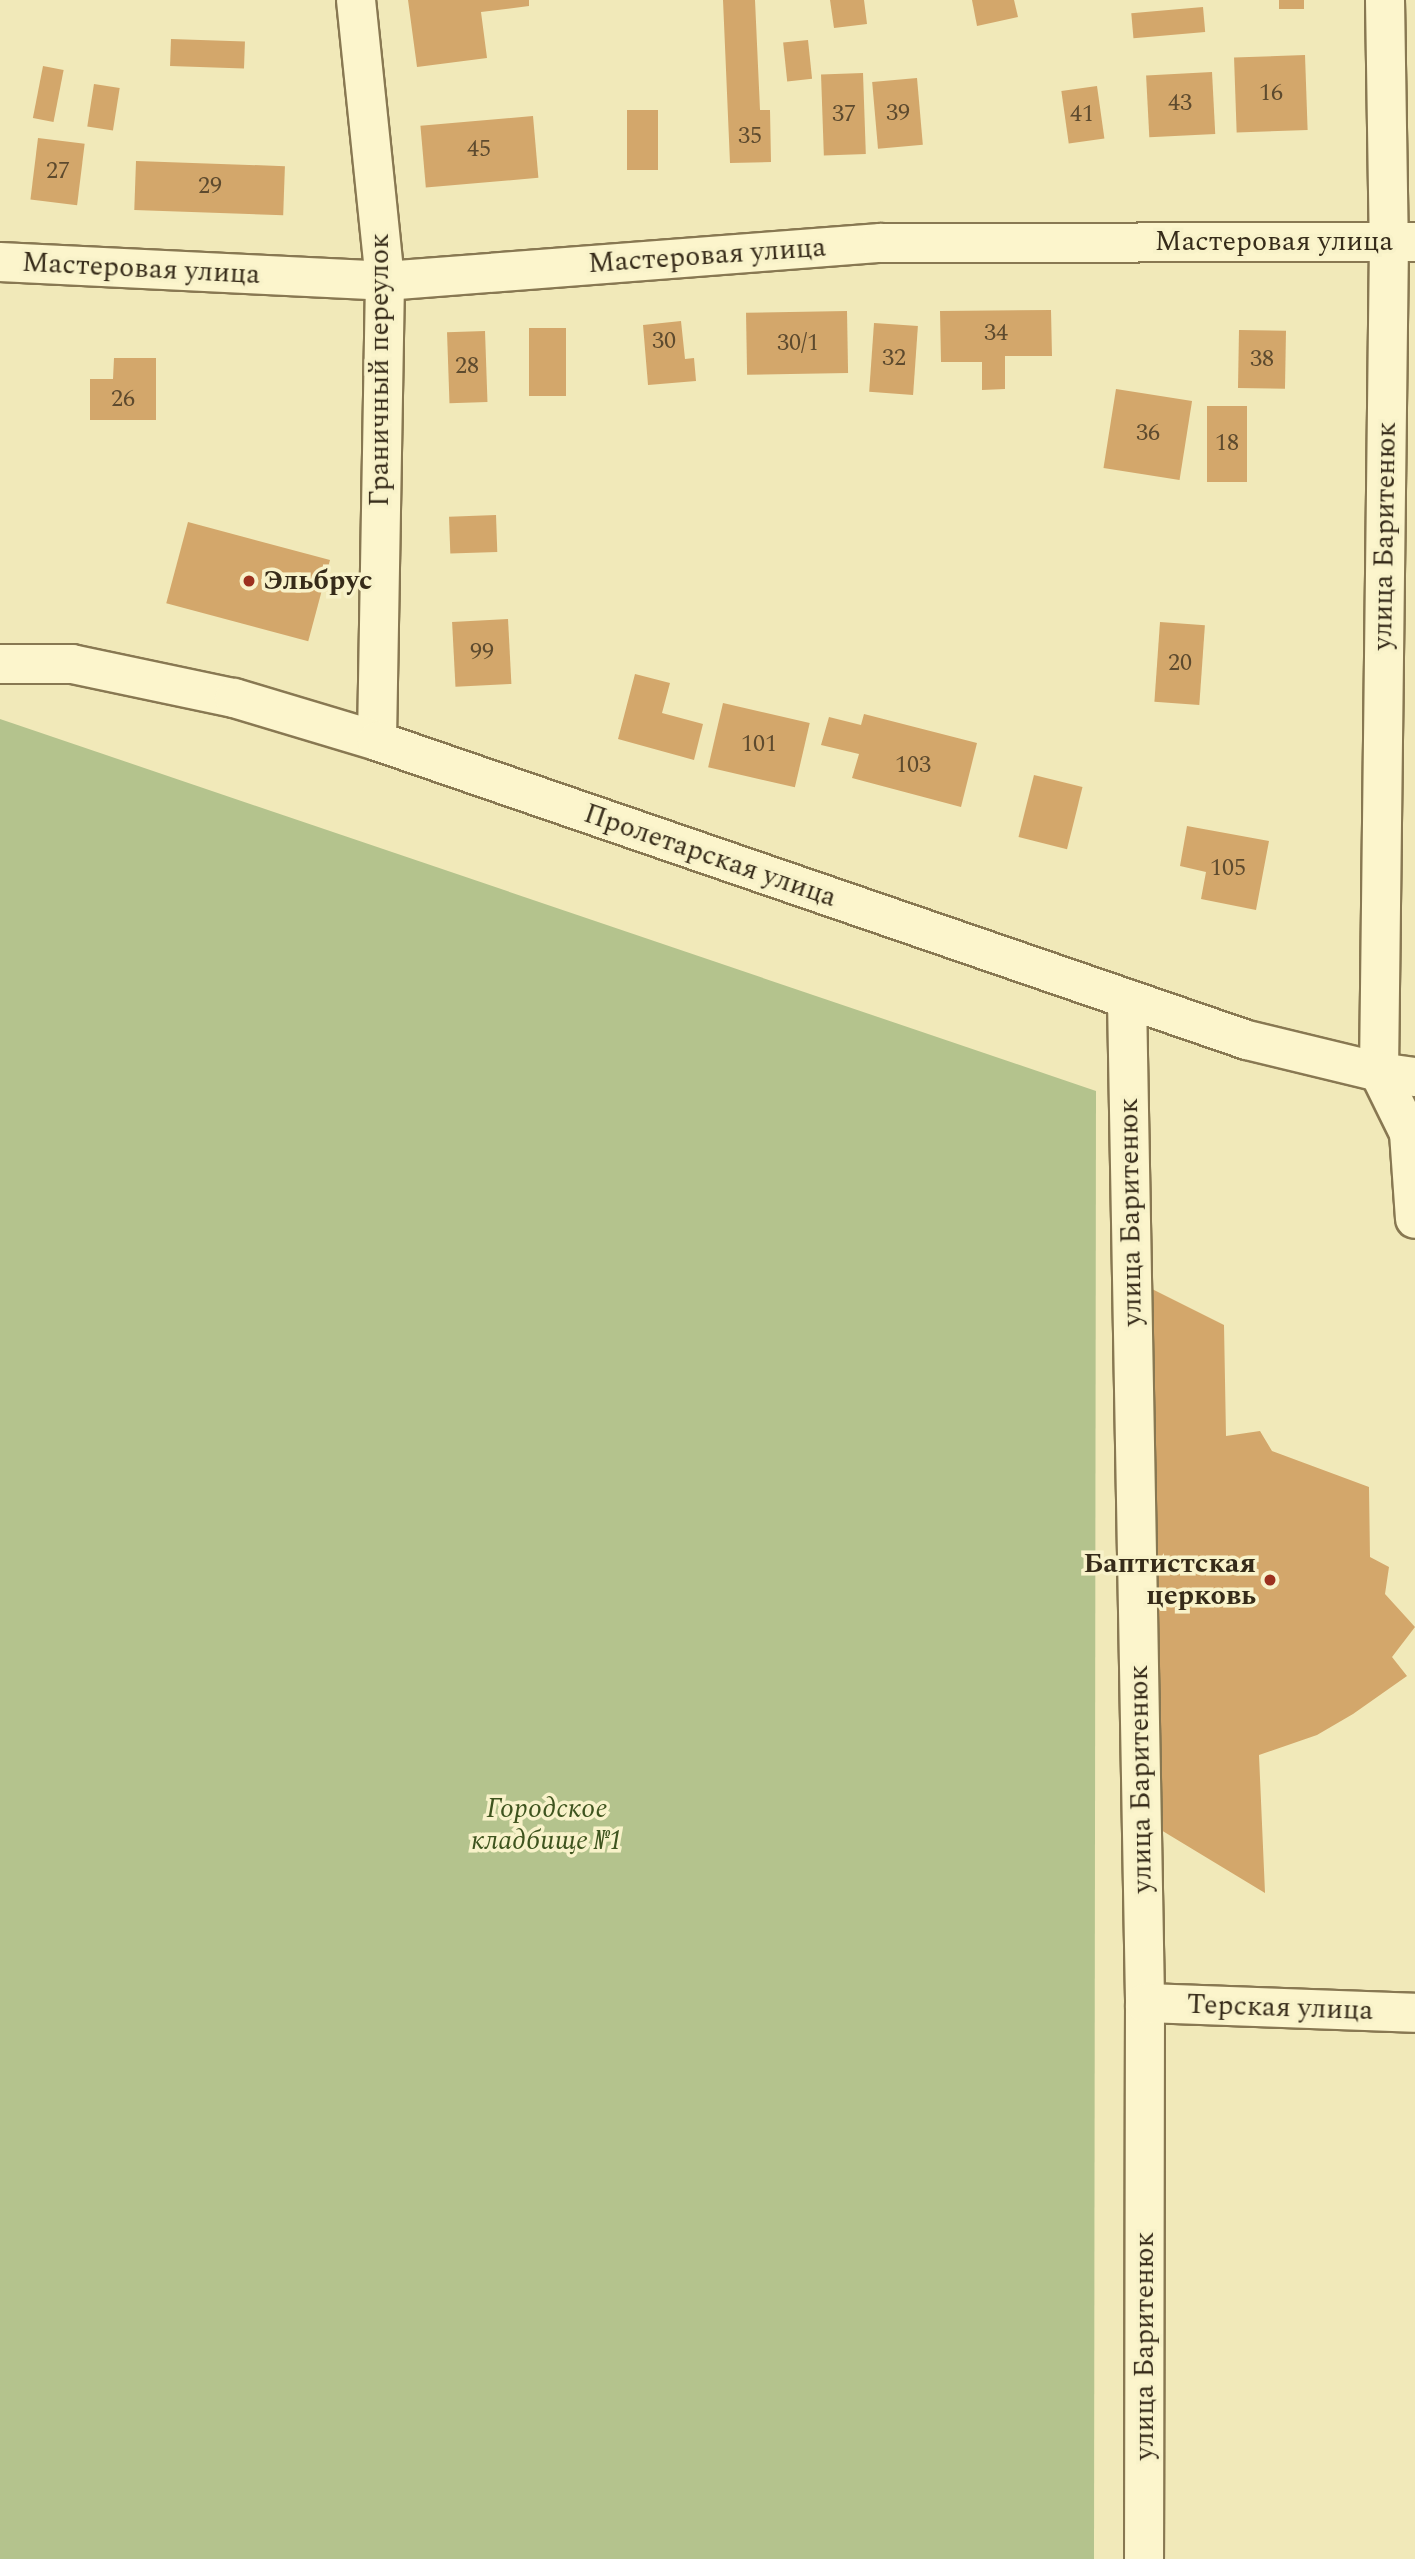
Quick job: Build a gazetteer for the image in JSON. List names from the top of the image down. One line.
{"streets":{"street":["Мастеровая улица","Граничный переулок","улица Баритенюк","Пролетарская улица","Терская улица"]},"crossings":[["Мастеровая улица","Граничный переулок"],["Мастеровая улица","улица Баритенюк"],["Граничный переулок","Пролетарская улица"],["улица Баритенюк","Пролетарская улица"],["улица Баритенюк","Терская улица"]],"parks":["Городское кладбище №1"],"places":["Эльбрус","Баптистская церковь"],"house_numbers":["16","43","39","37","41","35","45","27","29","34","30","30/1","32","38","28","26","36","18","99","20","101","103","105"]}
